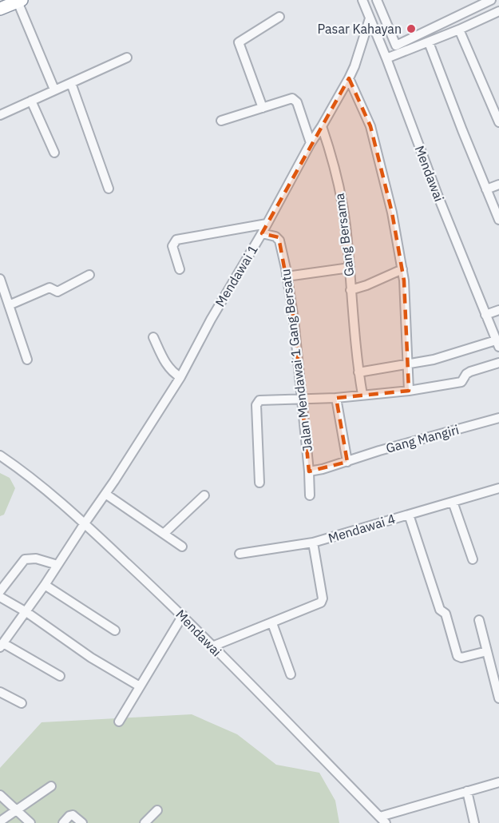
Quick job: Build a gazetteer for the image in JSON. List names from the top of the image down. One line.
{"streets":{"street":["Mendawai","Gang Bersama","Mendawai 1","Jalan Mendawai 1 Gang Bersatu","Gang Mangiri","Mendawai 4"]},"crossings":[["Mendawai","Mendawai 1"],["Mendawai","Mendawai 4"],["Gang Bersama","Mendawai 1"],["Mendawai 1","Jalan Mendawai 1 Gang Bersatu"],["Jalan Mendawai 1 Gang Bersatu","Gang Mangiri"]],"places":["Pasar Kahayan"]}
